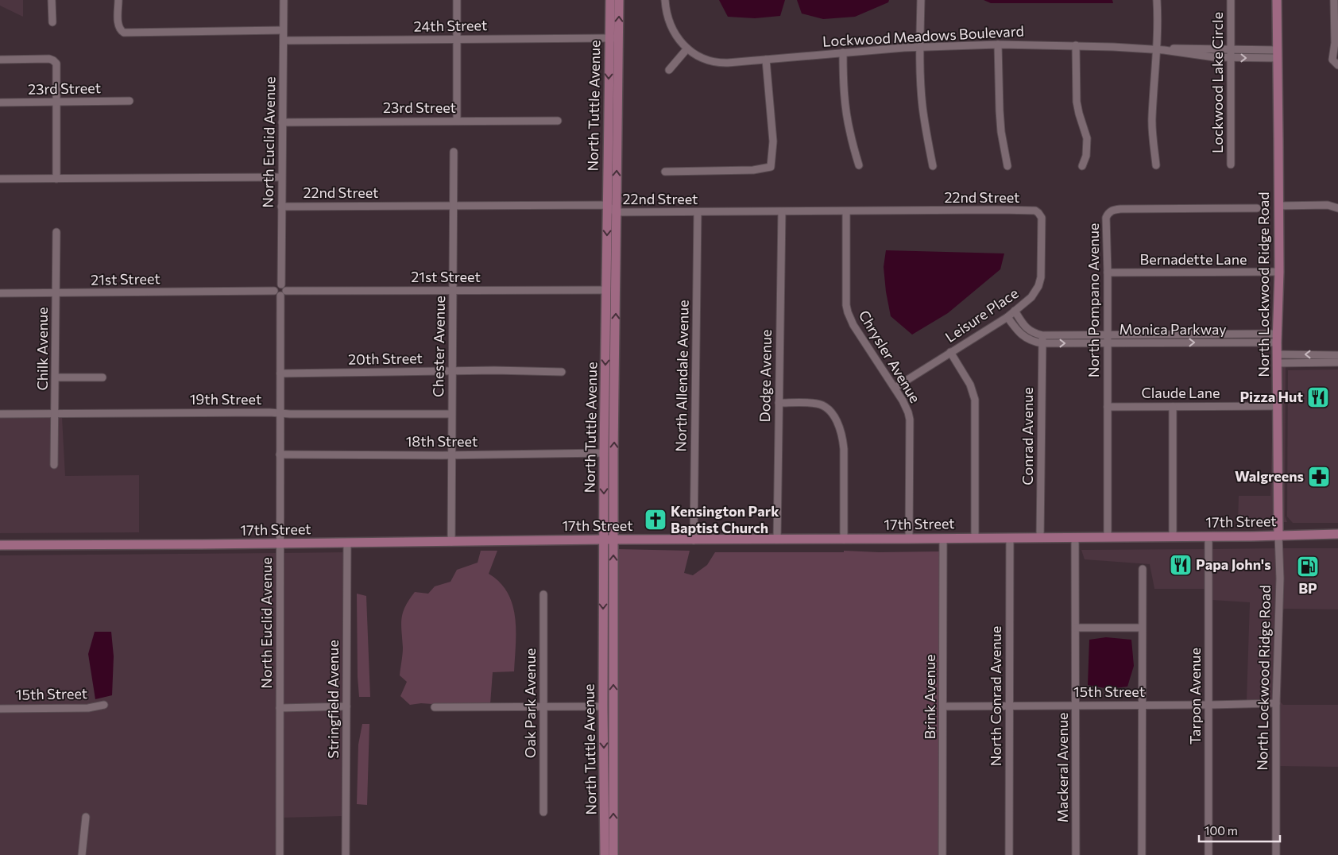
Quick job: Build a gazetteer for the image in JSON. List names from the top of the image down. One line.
{"streets":{"main road":["North Tuttle Avenue","North Lockwood Ridge Road","17th Street"],"street":["24th Street","Lockwood Meadows Boulevard","Lockwood Lake Circle","23rd Street","North Euclid Avenue","22nd Street","Bernadette Lane","21st Street","North Pompano Avenue","Leisure Place","Monica Parkway","Chester Avenue","Chilk Avenue","Chrysler Avenue","20th Street","North Allendale Avenue","Dodge Avenue","Claude Lane","19th Street","Conrad Avenue","18th Street","15th Street","North Conrad Avenue","Tarpon Avenue","Brink Avenue","Stringfield Avenue","Oak Park Avenue","Mackeral Avenue"]},"crossings":[["24th Street","North Tuttle Avenue"],["24th Street","North Euclid Avenue"],["Lockwood Meadows Boulevard","Lockwood Lake Circle"],["Lockwood Meadows Boulevard","North Lockwood Ridge Road"],["23rd Street","North Euclid Avenue"],["North Tuttle Avenue","22nd Street"],["North Tuttle Avenue","21st Street"],["North Tuttle Avenue","18th Street"],["North Tuttle Avenue","17th Street"],["North Euclid Avenue","22nd Street"],["North Euclid Avenue","21st Street"],["North Euclid Avenue","20th Street"],["North Euclid Avenue","19th Street"],["North Euclid Avenue","18th Street"],["North Euclid Avenue","17th Street"],["22nd Street","Leisure Place"],["22nd Street","Chester Avenue"],["22nd Street","Chrysler Avenue"],["22nd Street","North Allendale Avenue"],["22nd Street","Dodge Avenue"],["Bernadette Lane","North Lockwood Ridge Road"],["Bernadette Lane","North Pompano Avenue"],["21st Street","Chester Avenue"],["21st Street","Chilk Avenue"],["North Lockwood Ridge Road","Monica Parkway"],["North Lockwood Ridge Road","Claude Lane"],["North Lockwood Ridge Road","17th Street"],["North Lockwood Ridge Road","15th Street"],["North Pompano Avenue","Monica Parkway"],["North Pompano Avenue","Claude Lane"],["North Pompano Avenue","17th Street"],["Leisure Place","Monica Parkway"],["Leisure Place","Chrysler Avenue"],["Monica Parkway","Conrad Avenue"],["Chester Avenue","20th Street"],["Chester Avenue","19th Street"],["Chester Avenue","18th Street"],["Chester Avenue","17th Street"],["Chilk Avenue","19th Street"],["Chrysler Avenue","17th Street"],["North Allendale Avenue","17th Street"],["Dodge Avenue","17th Street"],["Conrad Avenue","17th Street"],["17th Street","North Conrad Avenue"],["17th Street","Tarpon Avenue"],["17th Street","Brink Avenue"],["17th Street","Stringfield Avenue"],["17th Street","Mackeral Avenue"],["15th Street","North Conrad Avenue"],["15th Street","Tarpon Avenue"],["15th Street","Brink Avenue"],["15th Street","Mackeral Avenue"]],"places":{"restaurant":["Pizza Hut","Papa John's"],"pharmacy":["Walgreens"],"church":["Kensington Park Baptist Church"],"fuel station":["BP"]},"scale_bar":"100 m"}
